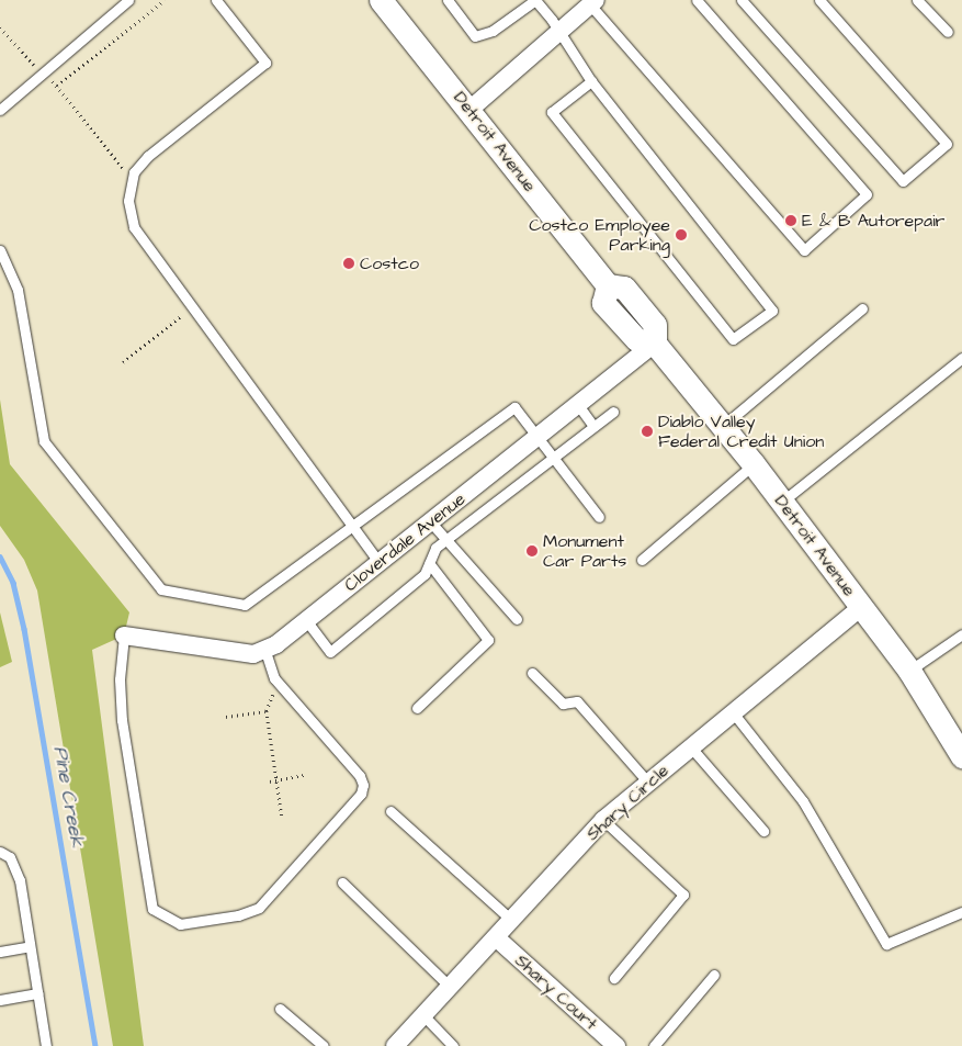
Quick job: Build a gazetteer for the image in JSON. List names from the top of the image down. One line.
{"streets":{"street":["Detroit Avenue","Cloverdale Avenue","Shary Circle","Shary Court"]},"crossings":[["Detroit Avenue","Cloverdale Avenue"],["Detroit Avenue","Shary Circle"],["Shary Circle","Shary Court"]],"water":["Pine Creek"],"places":["E & B Autorepair","Costco Employee Parking","Costco","Diablo Valley Federal Credit Union","Monument Car Parts"]}
